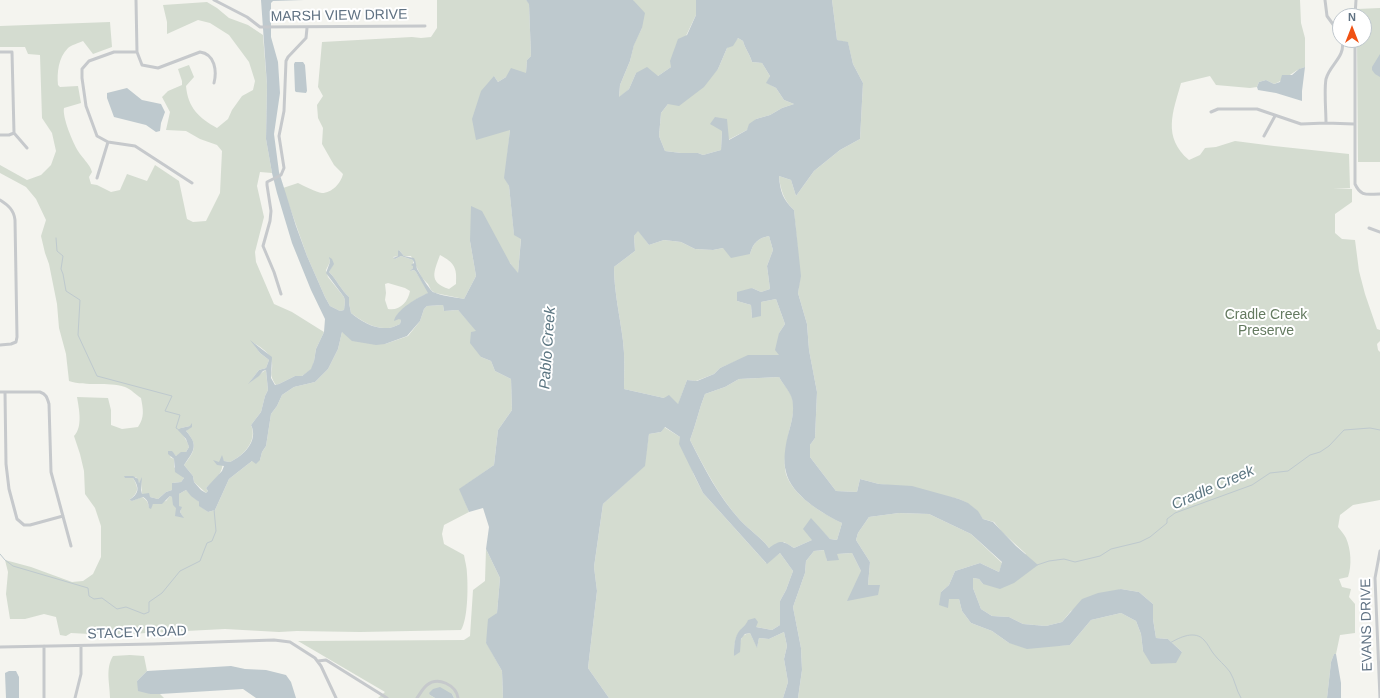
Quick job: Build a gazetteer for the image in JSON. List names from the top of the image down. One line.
{"streets":{"street":["MARSH VIEW DRIVE","EVANS DRIVE","STACEY ROAD"]},"water":["Pablo Creek","Cradle Creek"],"parks":["Cradle Creek Preserve"],"north":"top"}
